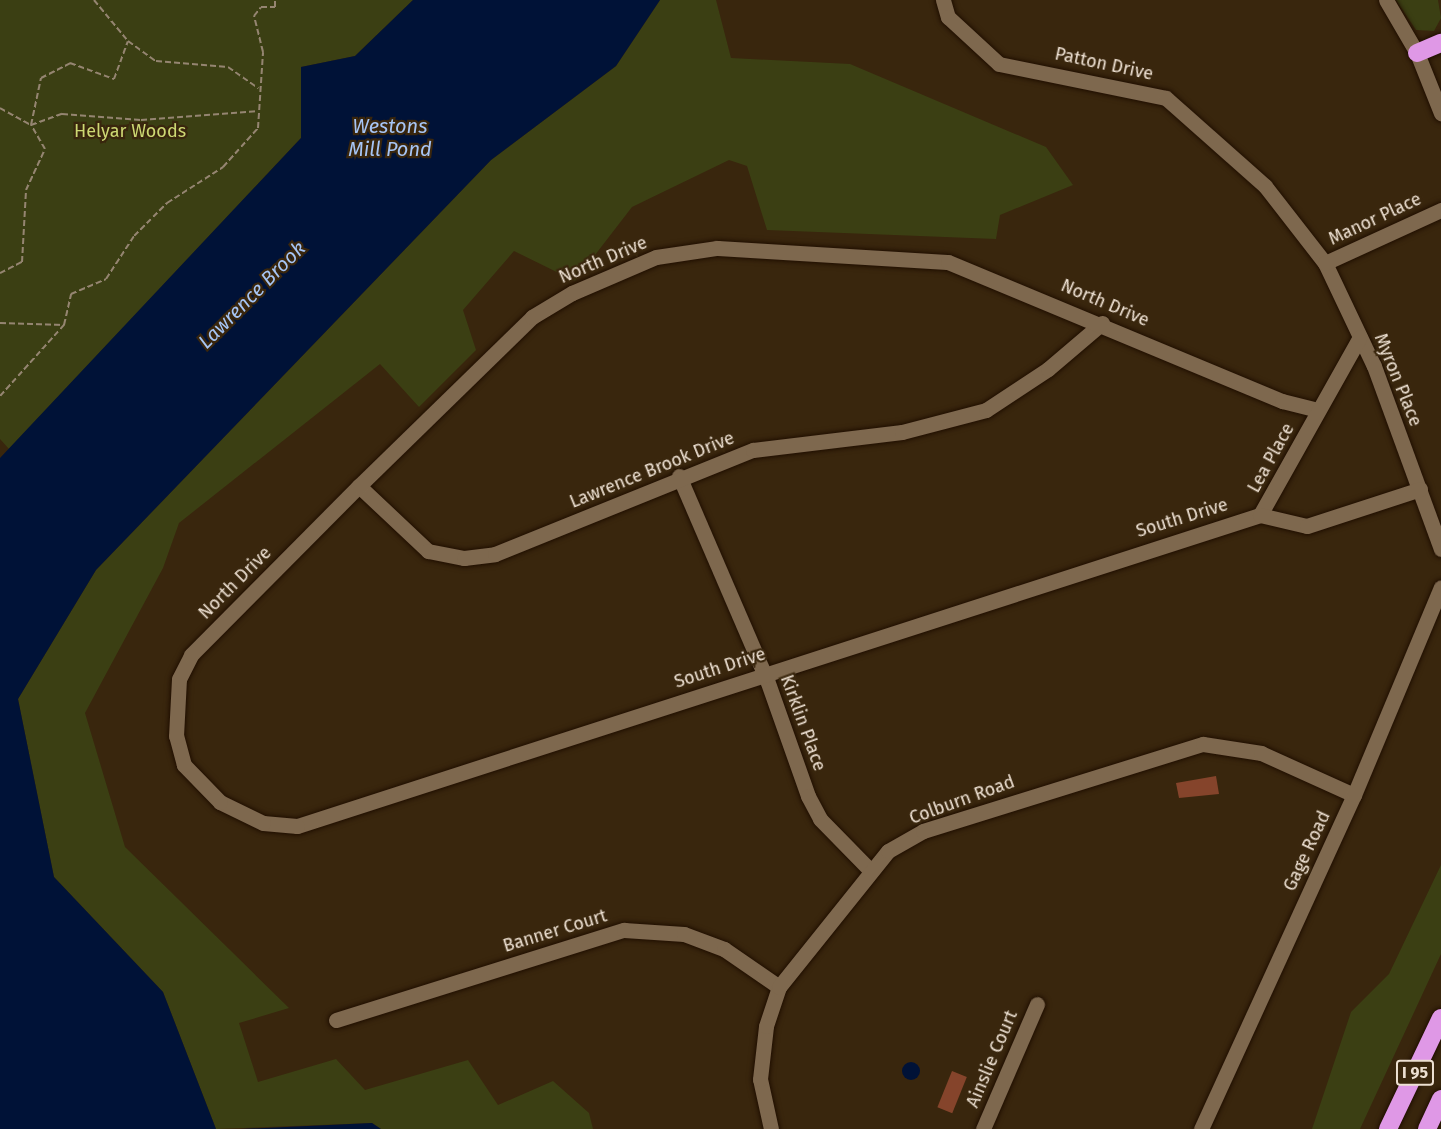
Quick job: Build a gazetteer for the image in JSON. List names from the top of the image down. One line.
{"streets":{"highway":["I 95"],"street":["Patton Drive","Manor Place","North Drive","Myron Place","Lea Place","Lawrence Brook Drive","South Drive","Kirklin Place","Colburn Road","Gage Road","Banner Court","Ainslie Court"]},"crossings":[["Patton Drive","Manor Place"],["Patton Drive","Myron Place"],["Manor Place","Myron Place"],["North Drive","Lea Place"],["North Drive","Lawrence Brook Drive"],["North Drive","South Drive"],["Myron Place","Lea Place"],["Lea Place","South Drive"],["Lawrence Brook Drive","Kirklin Place"],["South Drive","Kirklin Place"],["Kirklin Place","Colburn Road"],["Colburn Road","Gage Road"],["Colburn Road","Banner Court"]],"water":["Westons Mill Pond","Lawrence Brook"],"parks":["Helyar Woods"]}
